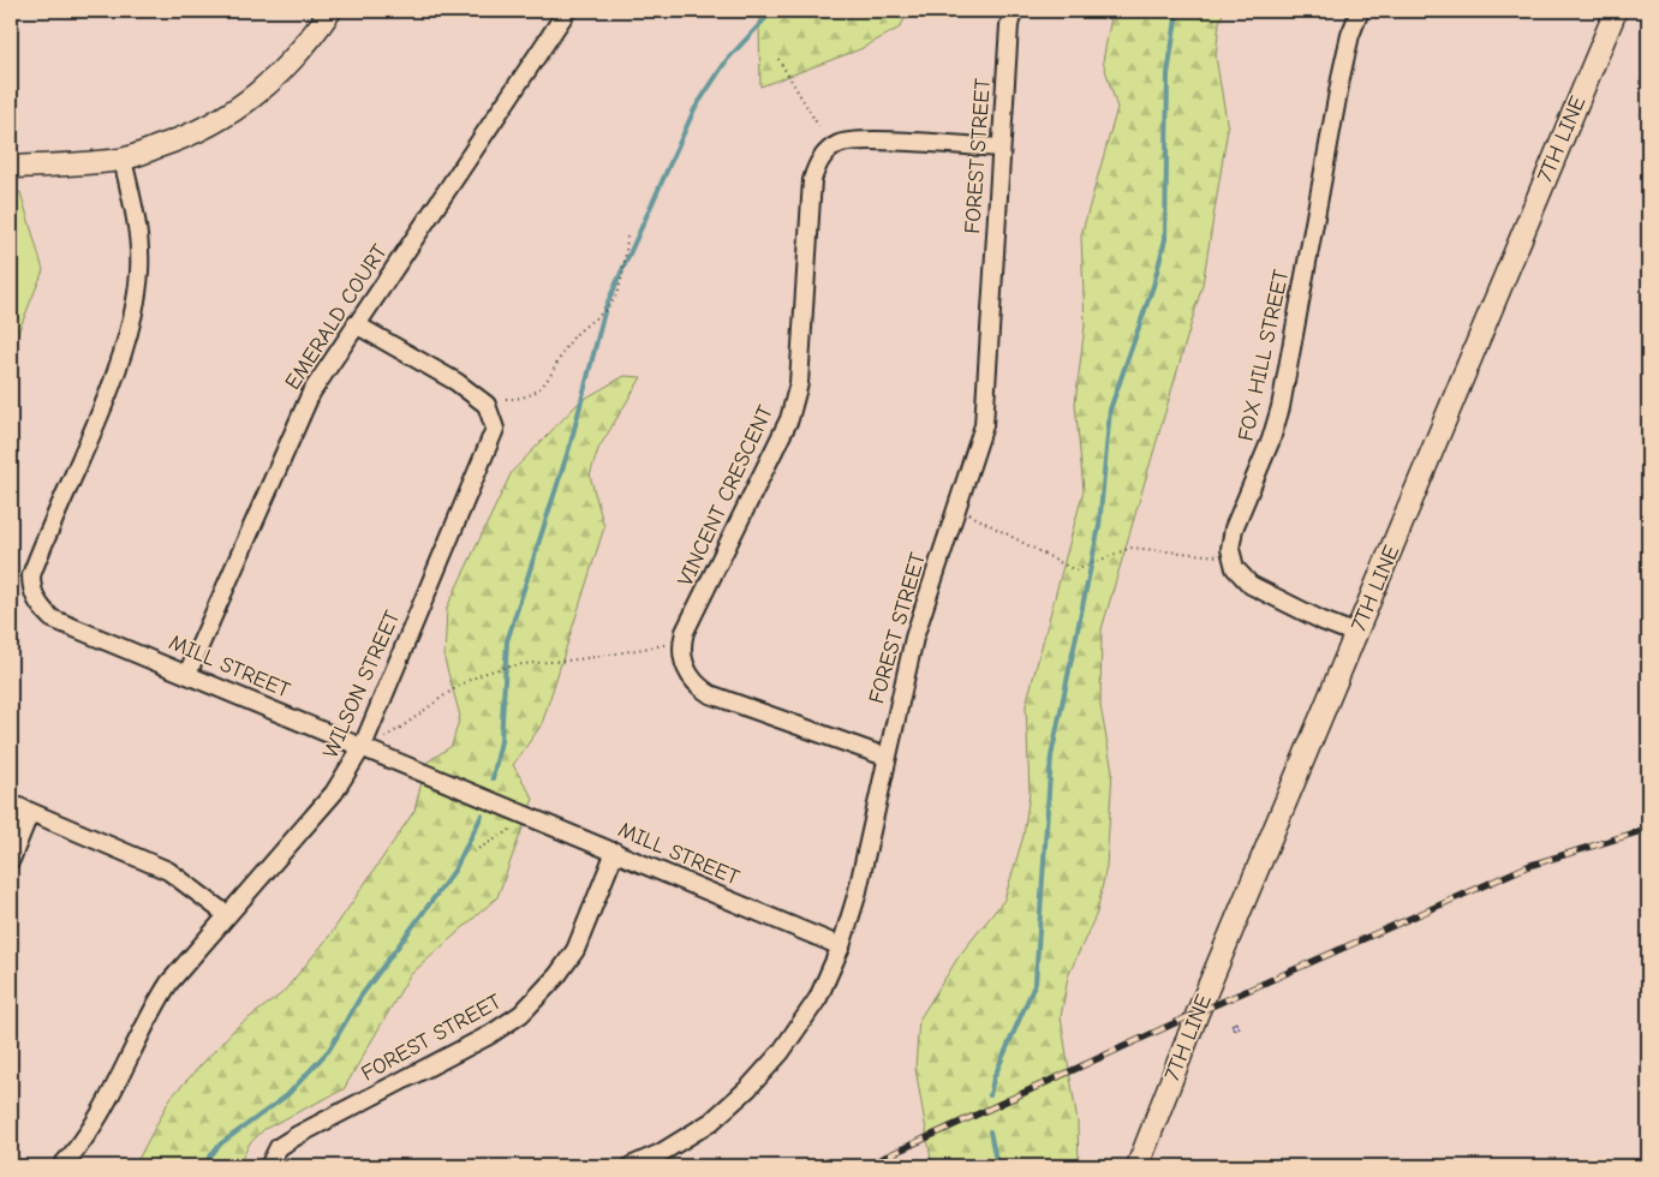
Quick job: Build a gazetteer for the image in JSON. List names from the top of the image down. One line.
{"streets":{"street":["7TH LINE","FOREST STREET","EMERALD COURT","FOX HILL STREET","VINCENT CRESCENT","MILL STREET","WILSON STREET"]},"crossings":[["7TH LINE","FOX HILL STREET"],["FOREST STREET","VINCENT CRESCENT"],["FOREST STREET","MILL STREET"],["EMERALD COURT","MILL STREET"],["EMERALD COURT","WILSON STREET"],["MILL STREET","WILSON STREET"]]}
